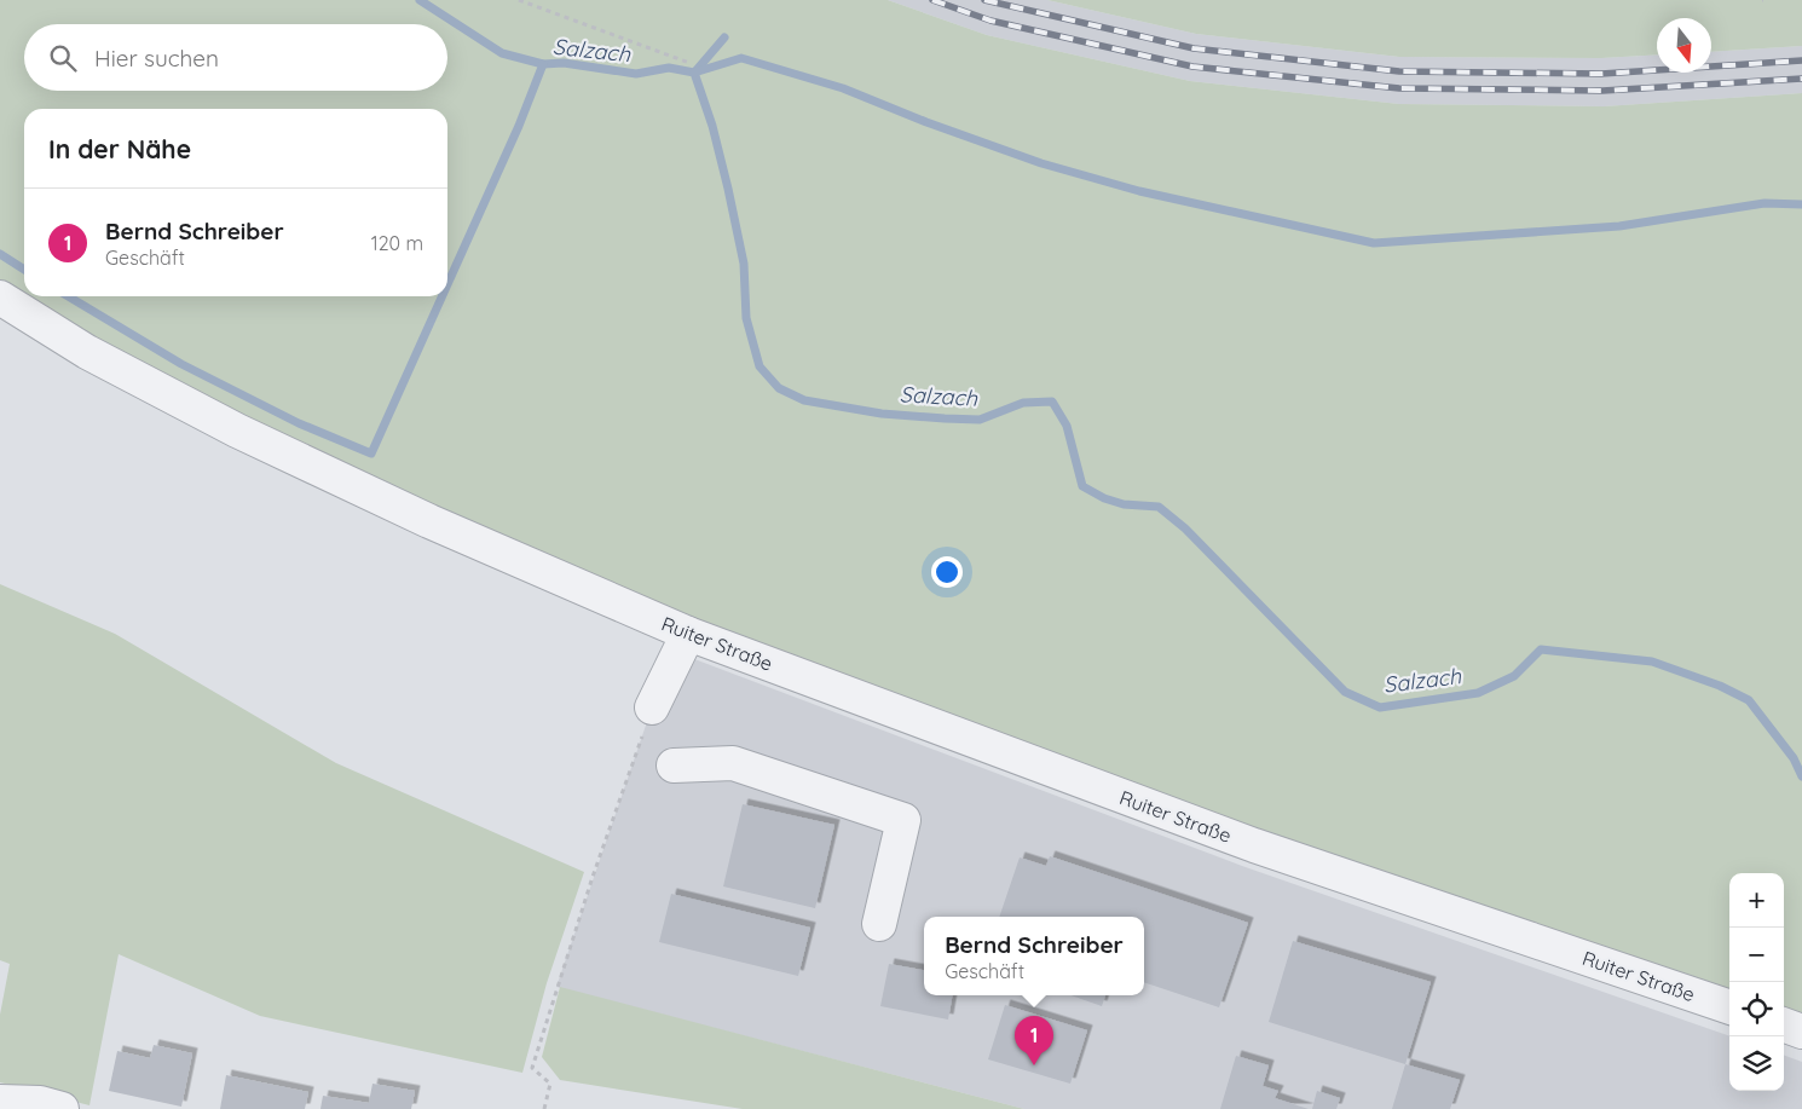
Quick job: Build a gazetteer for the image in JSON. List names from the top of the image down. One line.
{"streets":{"street":["Ruiter Straße"]},"water":["Salzach"],"north":"bottom","page":{"search":"Hier suchen","heading":"In der Nähe","list":[{"mark":"1","name":"Bernd Schreiber","note":"Geschäft","value":"120 m"}],"map_buttons":["+","−"],"popup":["Bernd Schreiber","Geschäft"],"pins":"1"}}
